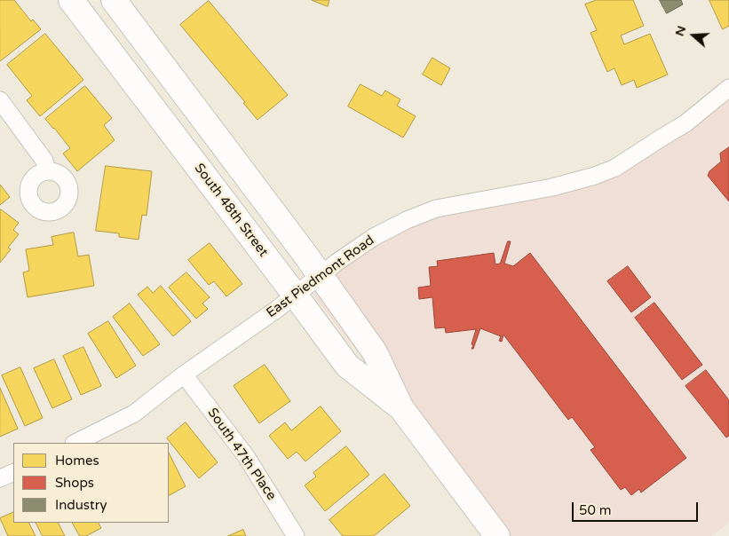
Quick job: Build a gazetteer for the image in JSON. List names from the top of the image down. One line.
{"streets":{"main road":["South 48th Street"],"street":["East Piedmont Road","South 47th Place"]},"crossings":[["South 48th Street","East Piedmont Road"],["East Piedmont Road","South 47th Place"]],"legend":["Homes","Shops","Industry"],"scale_bar":"50 m","north":"left"}
